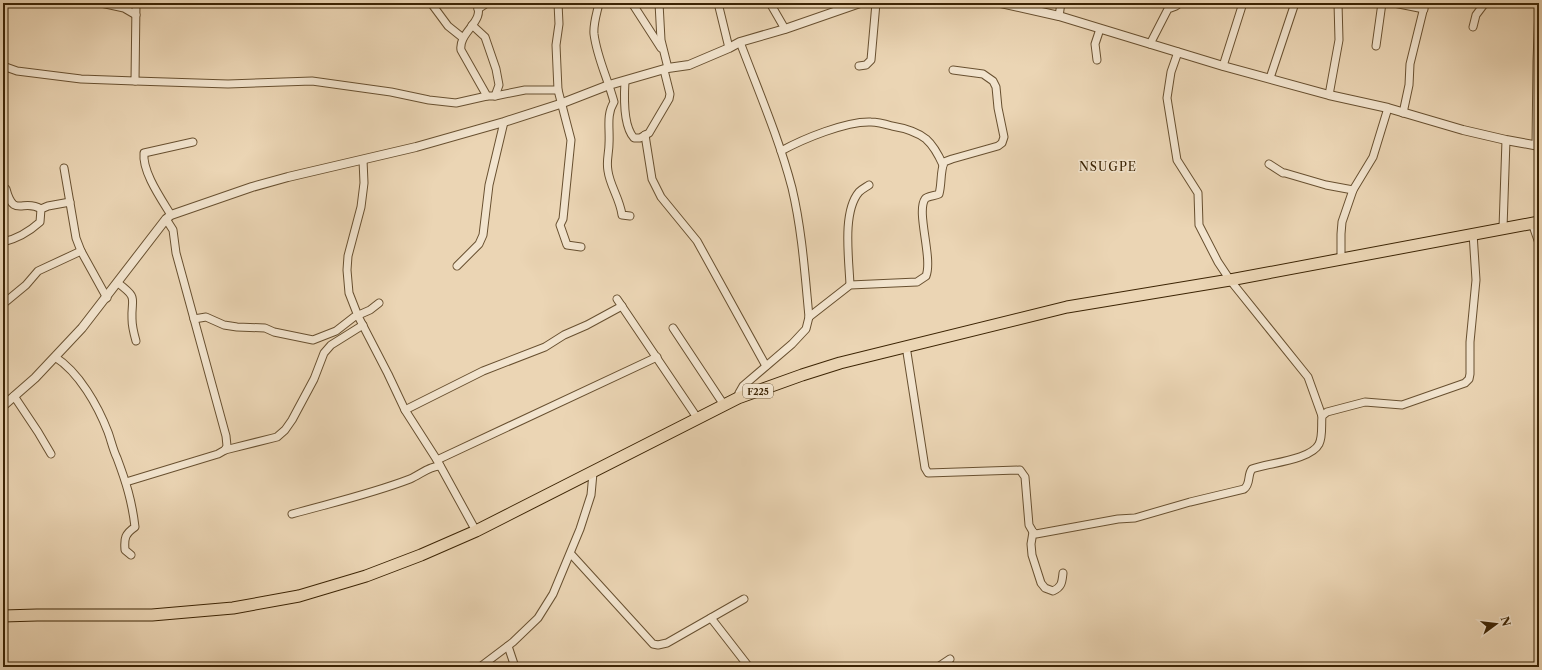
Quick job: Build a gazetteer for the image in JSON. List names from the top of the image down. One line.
{"streets":{"main road":["F225"]},"districts":["NSUGPE"],"north":"right"}
